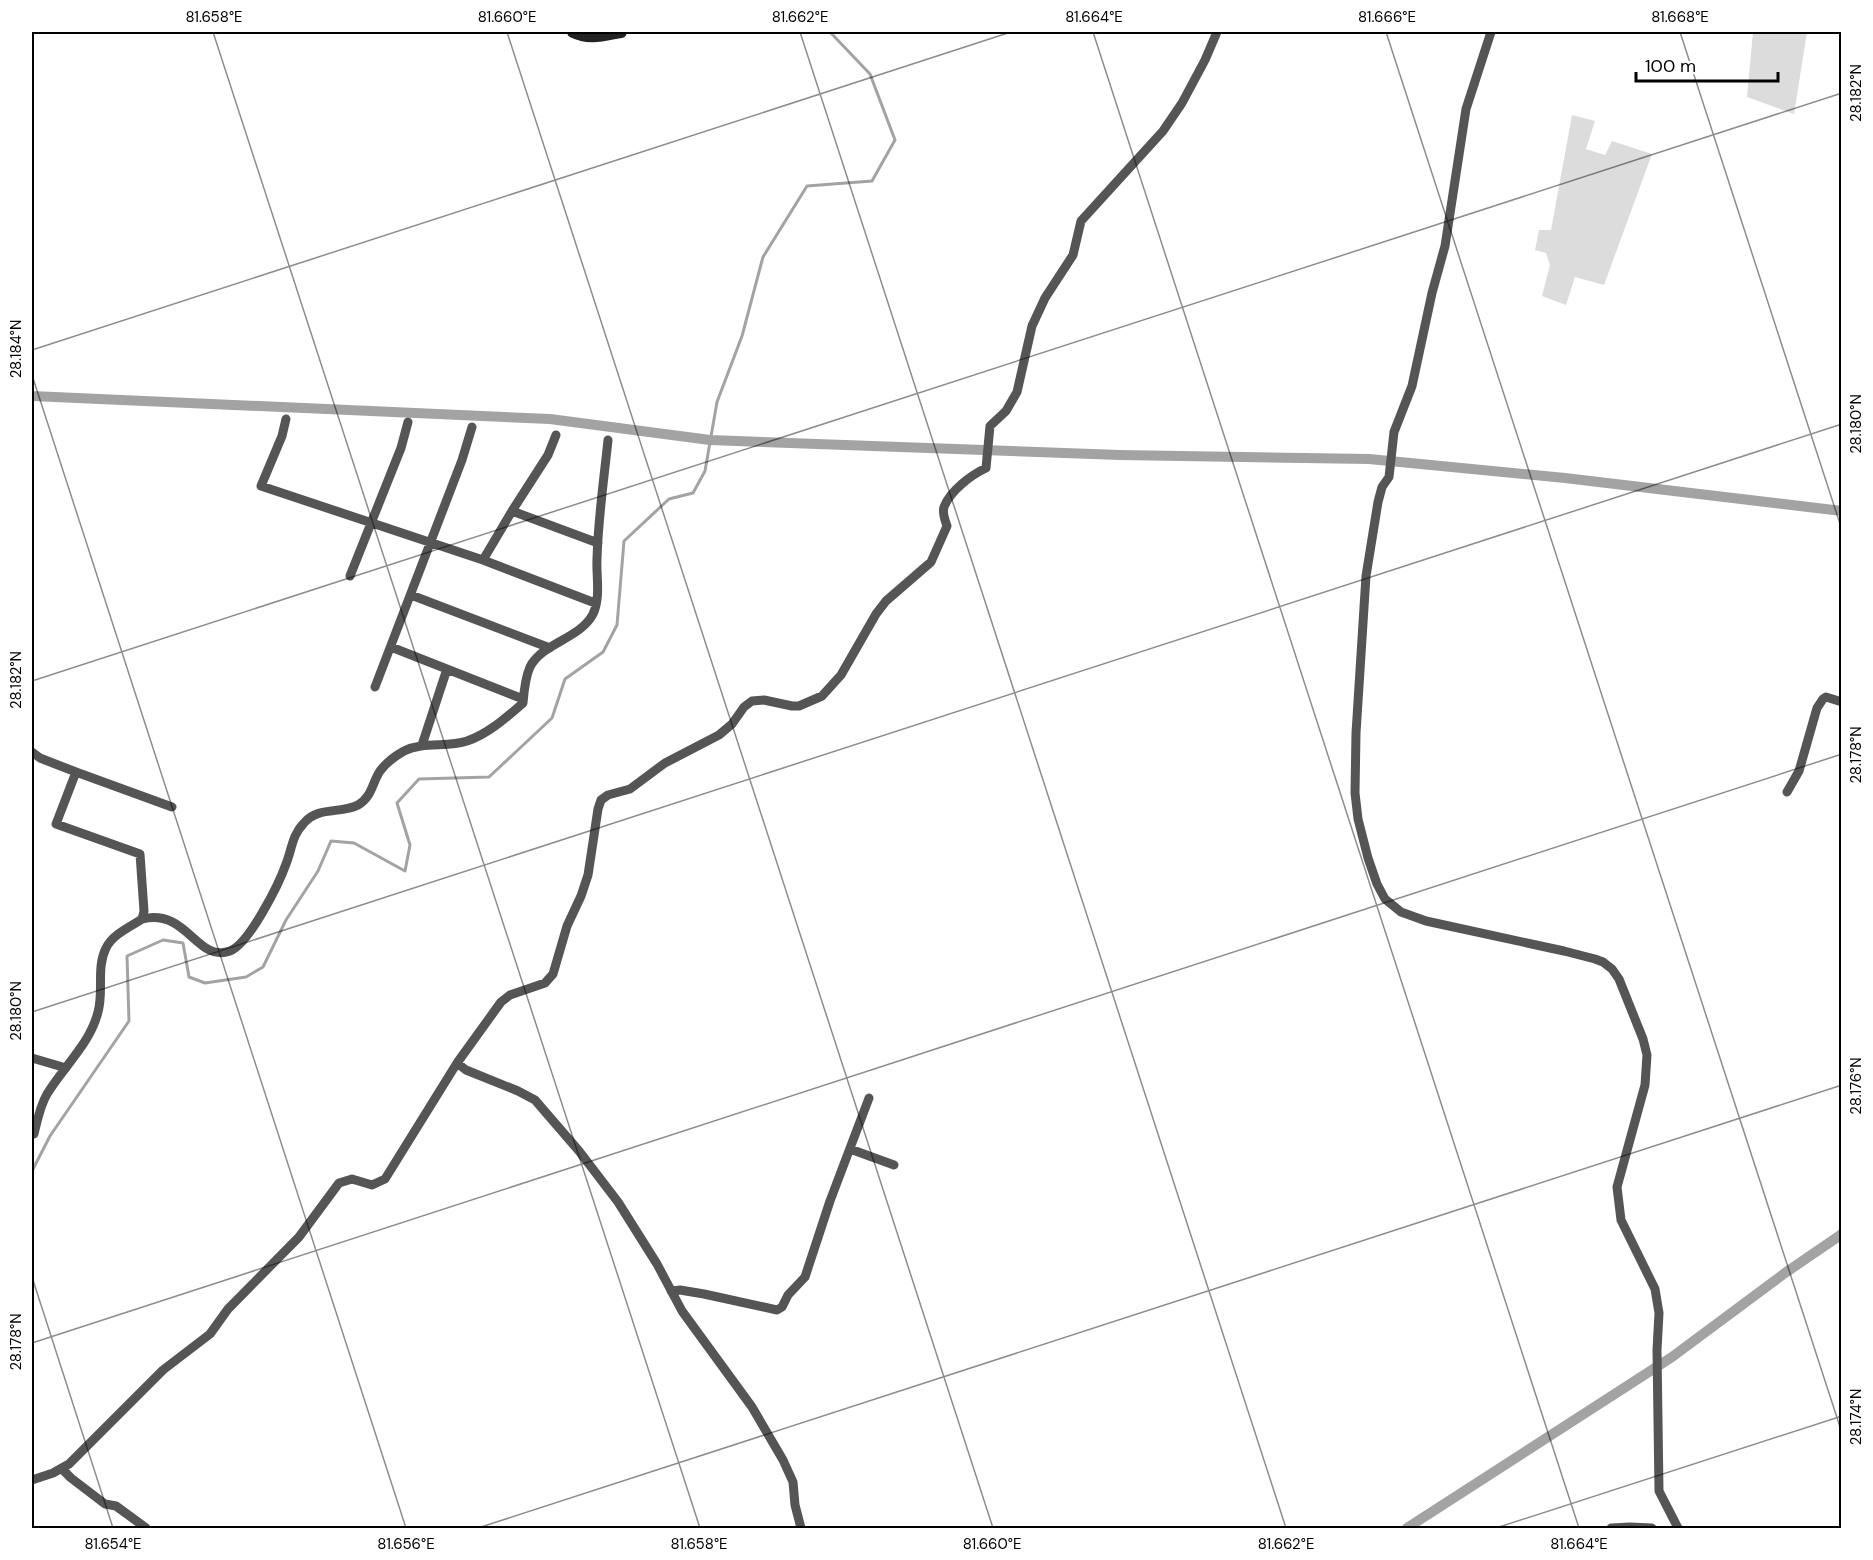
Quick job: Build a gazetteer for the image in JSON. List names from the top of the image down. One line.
{"scale_bar":"100 m","coordinates":["81.658°E","81.660°E","81.662°E","81.664°E","81.666°E","81.668°E","28.182°N","28.184°N","28.180°N","28.178°N","28.176°N","28.174°N","81.654°E","81.656°E"]}
